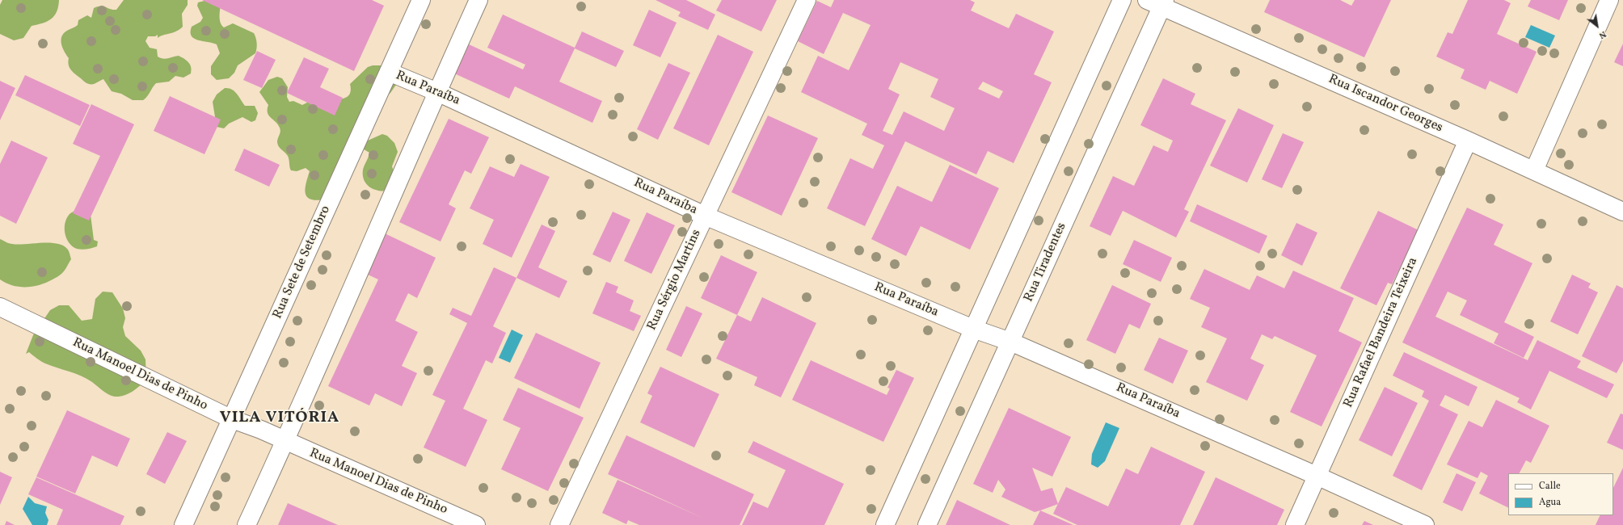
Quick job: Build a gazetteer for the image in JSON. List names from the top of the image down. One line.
{"streets":{"street":["Rua Paraíba","Rua Iscandor Georges","Rua Sete de Setembro","Rua Tiradentes","Rua Sérgio Martins","Rua Rafael Bandeira Teixeira","Rua Manoel Dias de Pinho"]},"crossings":[["Rua Paraíba","Rua Sete de Setembro"],["Rua Paraíba","Rua Tiradentes"],["Rua Paraíba","Rua Sérgio Martins"],["Rua Paraíba","Rua Rafael Bandeira Teixeira"],["Rua Iscandor Georges","Rua Tiradentes"],["Rua Iscandor Georges","Rua Rafael Bandeira Teixeira"],["Rua Sete de Setembro","Rua Manoel Dias de Pinho"]],"districts":["VILA VITÓRIA"],"legend":["Calle","Agua"],"north":"bottom right"}
